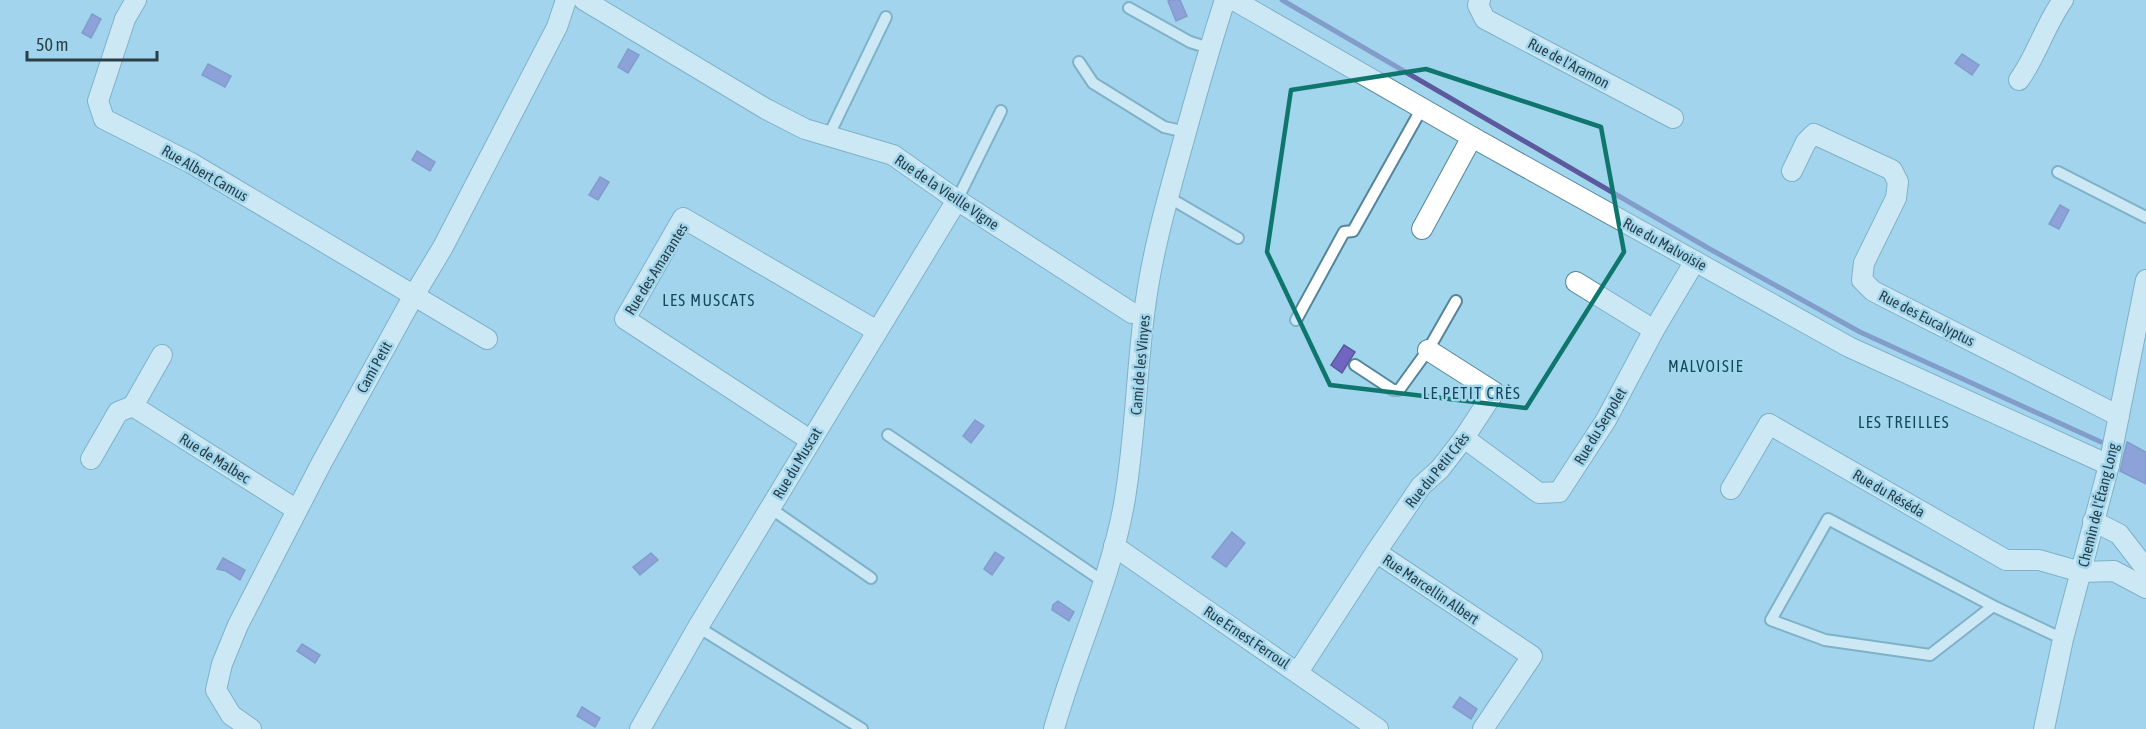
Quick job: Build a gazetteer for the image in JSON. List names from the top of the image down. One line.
{"streets":{"street":["Rue de l'Aramon","Rue Albert Camus","Rue de la Vieille Vigne","Rue du Malvoisie","Rue des Amarantes","Rue des Eucalyptus","Camí de les Vinyes","Camí Petit","Rue du Serpolet","Rue de Malbec","Rue du Muscat","Rue du Petit Crès","Rue du Réséda","Chemin de l'Étang Long","Rue Marcellin Albert","Rue Ernest Ferroul"]},"crossings":[["Rue Albert Camus","Camí Petit"],["Rue de la Vieille Vigne","Camí de les Vinyes"],["Rue de la Vieille Vigne","Rue du Muscat"],["Rue du Malvoisie","Rue du Serpolet"],["Rue du Malvoisie","Chemin de l'Étang Long"],["Rue des Amarantes","Rue du Muscat"],["Rue des Eucalyptus","Chemin de l'Étang Long"],["Camí de les Vinyes","Rue Ernest Ferroul"],["Camí Petit","Rue de Malbec"],["Rue du Serpolet","Rue du Petit Crès"],["Rue du Petit Crès","Rue Marcellin Albert"],["Rue du Réséda","Chemin de l'Étang Long"],["Rue Marcellin Albert","Rue Ernest Ferroul"]],"districts":["LES MUSCATS","MALVOISIE","LE PETIT CRÈS","LES TREILLES"],"scale_bar":"50 m"}
